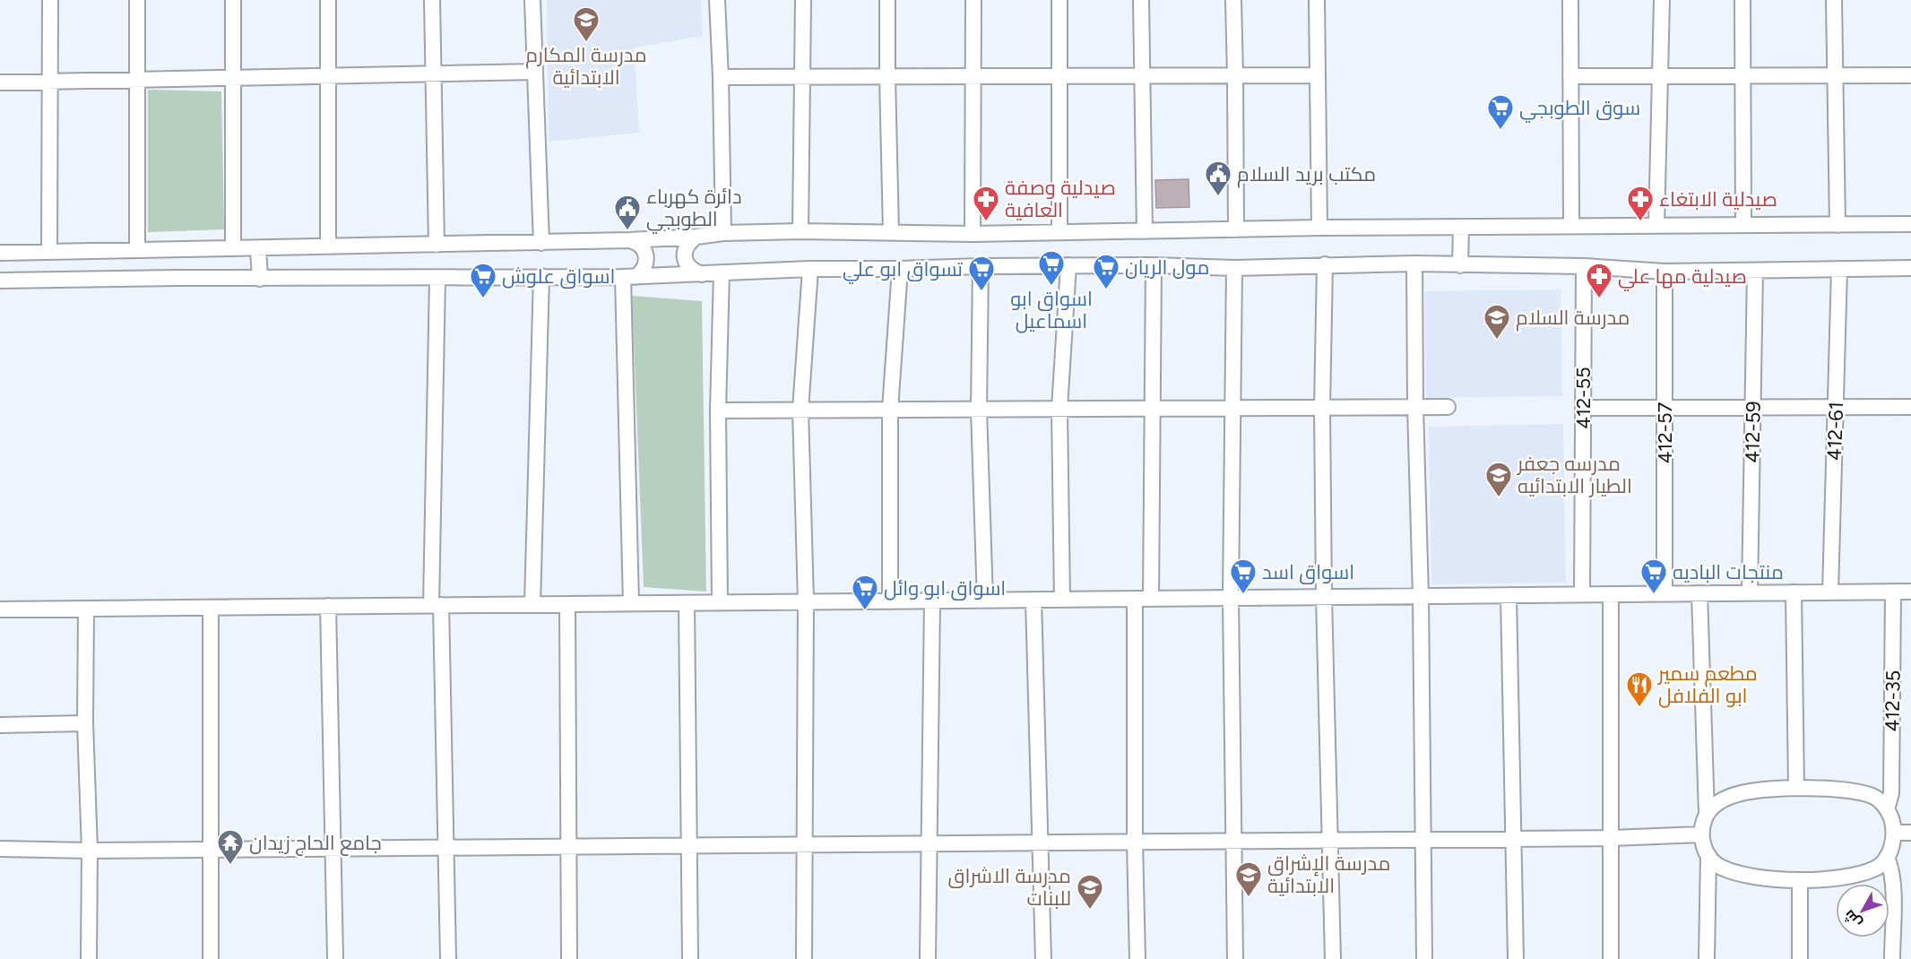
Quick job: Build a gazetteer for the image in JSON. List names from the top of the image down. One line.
{"streets":{"street":["412-55","412-61","412-59","412-57","412-35"]},"places":{"school or university":["مدرسة المكارم الابتدائية","مدرسة السلام","مدرسه جعفر الطيار الابتدائيه","مدرسة الإشراق الابتدائية","مدرسة الاشراق للبنات"],"supermarket":["سوق الطوبجي","اسواق ابو اسماعيل","مول الريان","تسواق ابو علي","اسواق علوش","اسواق اسد","منتجات الباديه","اسواق ابو وائل"],"public building":["مكتب بريد السلام","دائرة كهرباء الطوبجي"],"pharmacy":["صيدلية وصفة العافية","صيدلية الابتغاء","صيدلية مها علي"],"restaurant":["مطعم سمير ابو الفلافل"],"temple":["جامع الحاج زيدان"]},"north":"bottom left"}
